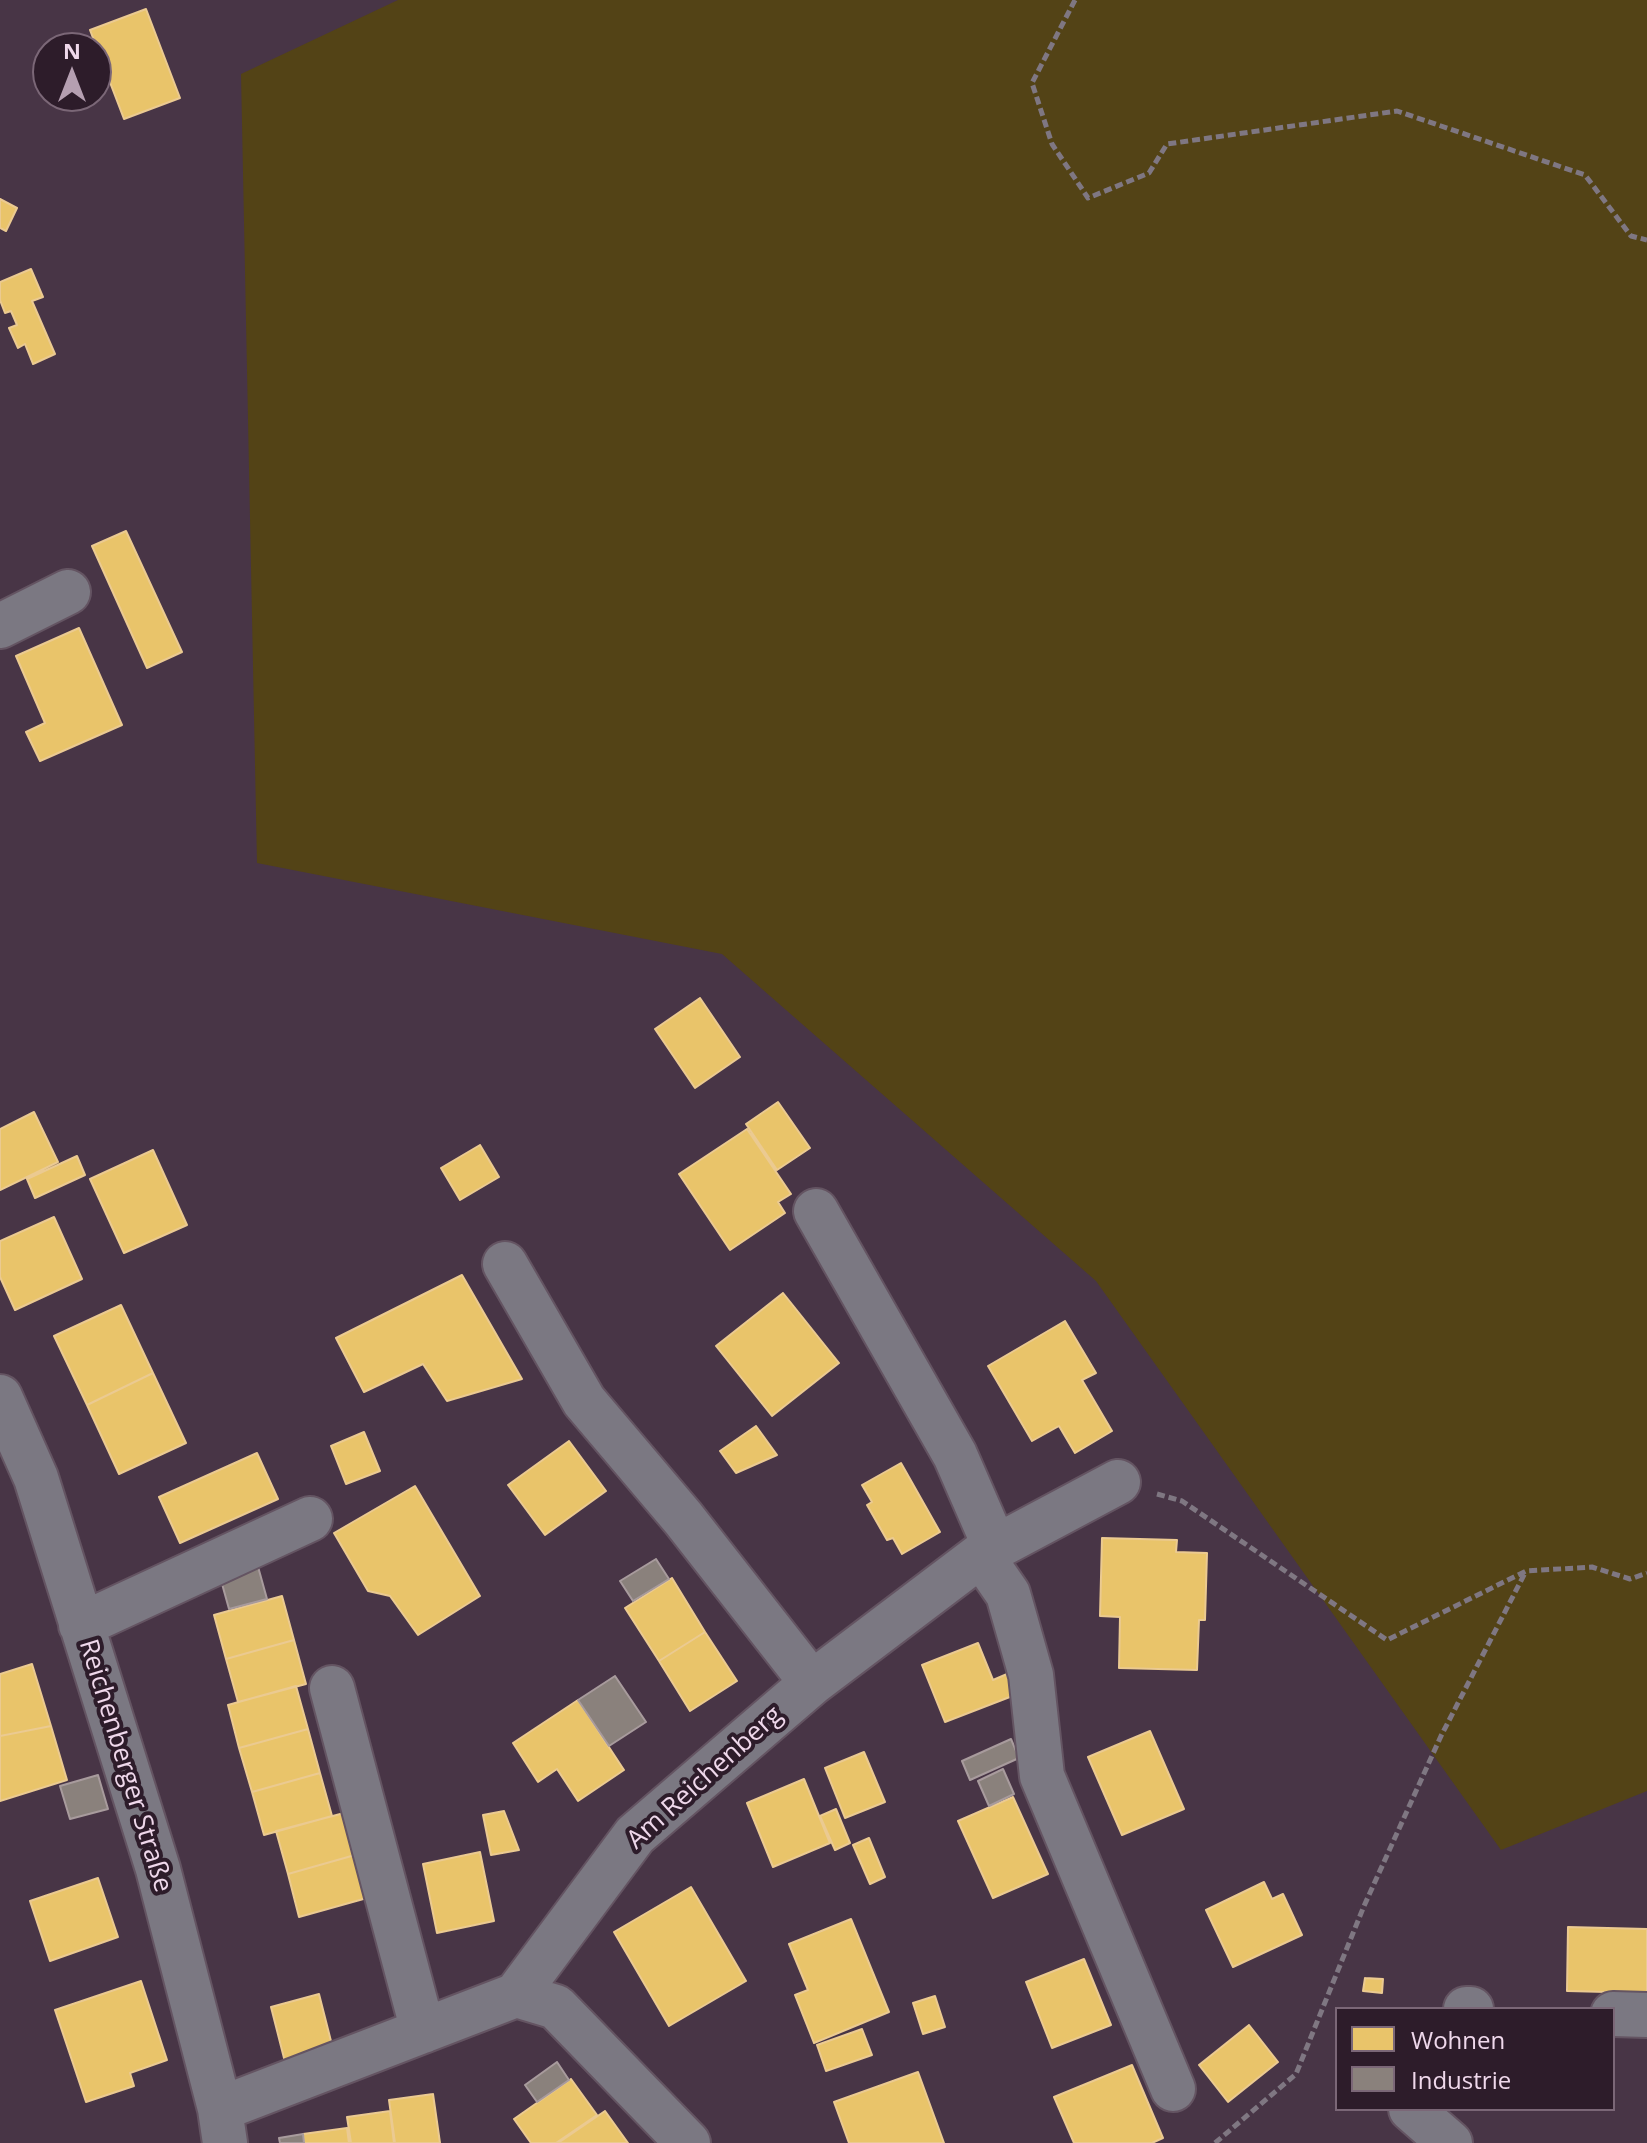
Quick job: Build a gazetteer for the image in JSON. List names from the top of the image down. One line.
{"streets":{"street":["Reichenberger Straße","Am Reichenberg"]},"legend":["Wohnen","Industrie"],"north":"top"}
